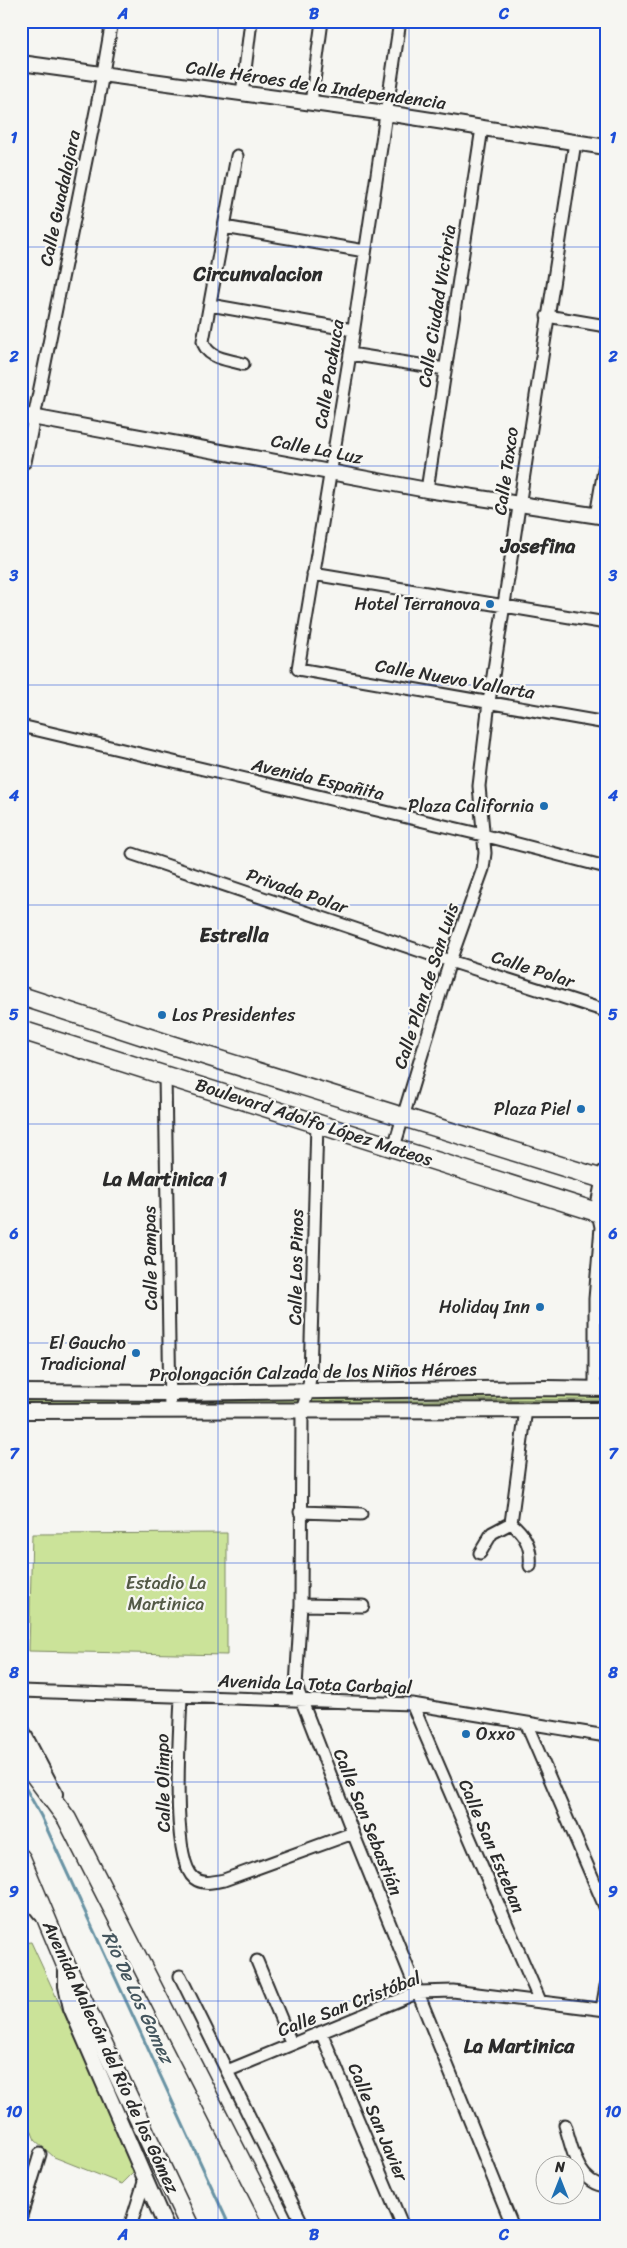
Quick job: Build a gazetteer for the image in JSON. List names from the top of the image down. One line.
{"streets":{"main road":["Boulevard Adolfo López Mateos","Avenida Malecón del Río de los Gómez"],"street":["Calle Héroes de la Independencia","Calle Guadalajara","Calle Ciudad Victoria","Calle Pachuca","Calle La Luz","Calle Taxco","Calle Nuevo Vallarta","Avenida Españita","Privada Polar","Calle Polar","Calle Plan de San Luis","Calle Pampas","Calle Los Pinos","Prolongación Calzada de los Niños Héroes","Avenida La Tota Carbajal","Calle Olimpo","Calle San Sebastián","Calle San Esteban","Calle San Cristóbal","Calle San Javier"]},"crossings":[["Calle Héroes de la Independencia","Calle Guadalajara"],["Calle Héroes de la Independencia","Calle Ciudad Victoria"],["Calle Héroes de la Independencia","Calle Pachuca"],["Calle Héroes de la Independencia","Calle Taxco"],["Calle Guadalajara","Calle La Luz"],["Calle Ciudad Victoria","Calle La Luz"],["Calle Pachuca","Calle La Luz"],["Calle Pachuca","Calle Nuevo Vallarta"],["Calle La Luz","Calle Taxco"],["Calle Taxco","Calle Nuevo Vallarta"],["Calle Taxco","Avenida Españita"],["Calle Taxco","Calle Plan de San Luis"],["Avenida Españita","Calle Plan de San Luis"],["Privada Polar","Calle Polar"],["Privada Polar","Calle Plan de San Luis"],["Calle Polar","Calle Plan de San Luis"],["Calle Plan de San Luis","Boulevard Adolfo López Mateos"],["Boulevard Adolfo López Mateos","Calle Pampas"],["Boulevard Adolfo López Mateos","Calle Los Pinos"],["Calle Pampas","Prolongación Calzada de los Niños Héroes"],["Calle Los Pinos","Prolongación Calzada de los Niños Héroes"],["Calle Los Pinos","Calle San Sebastián"],["Prolongación Calzada de los Niños Héroes","Calle San Sebastián"],["Avenida La Tota Carbajal","Calle Olimpo"],["Avenida La Tota Carbajal","Calle San Sebastián"],["Avenida La Tota Carbajal","Calle San Esteban"],["Calle Olimpo","Calle San Sebastián"],["Calle San Sebastián","Calle San Cristóbal"],["Calle San Esteban","Calle San Cristóbal"],["Calle San Cristóbal","Calle San Javier"]],"districts":["Circunvalacion","Josefina","Estrella","La Martinica 1","La Martinica"],"water":["Rio De Los Gomez"],"parks":["Estadio La Martinica"],"places":["Hotel Terranova","Plaza California","Los Presidentes","Plaza Piel","Holiday Inn","El Gaucho Tradicional","Oxxo"],"north":"top","grid":{"columns":["A","B","C"],"rows":["1","2","3","4","5","6","7","8","9","10"]}}
